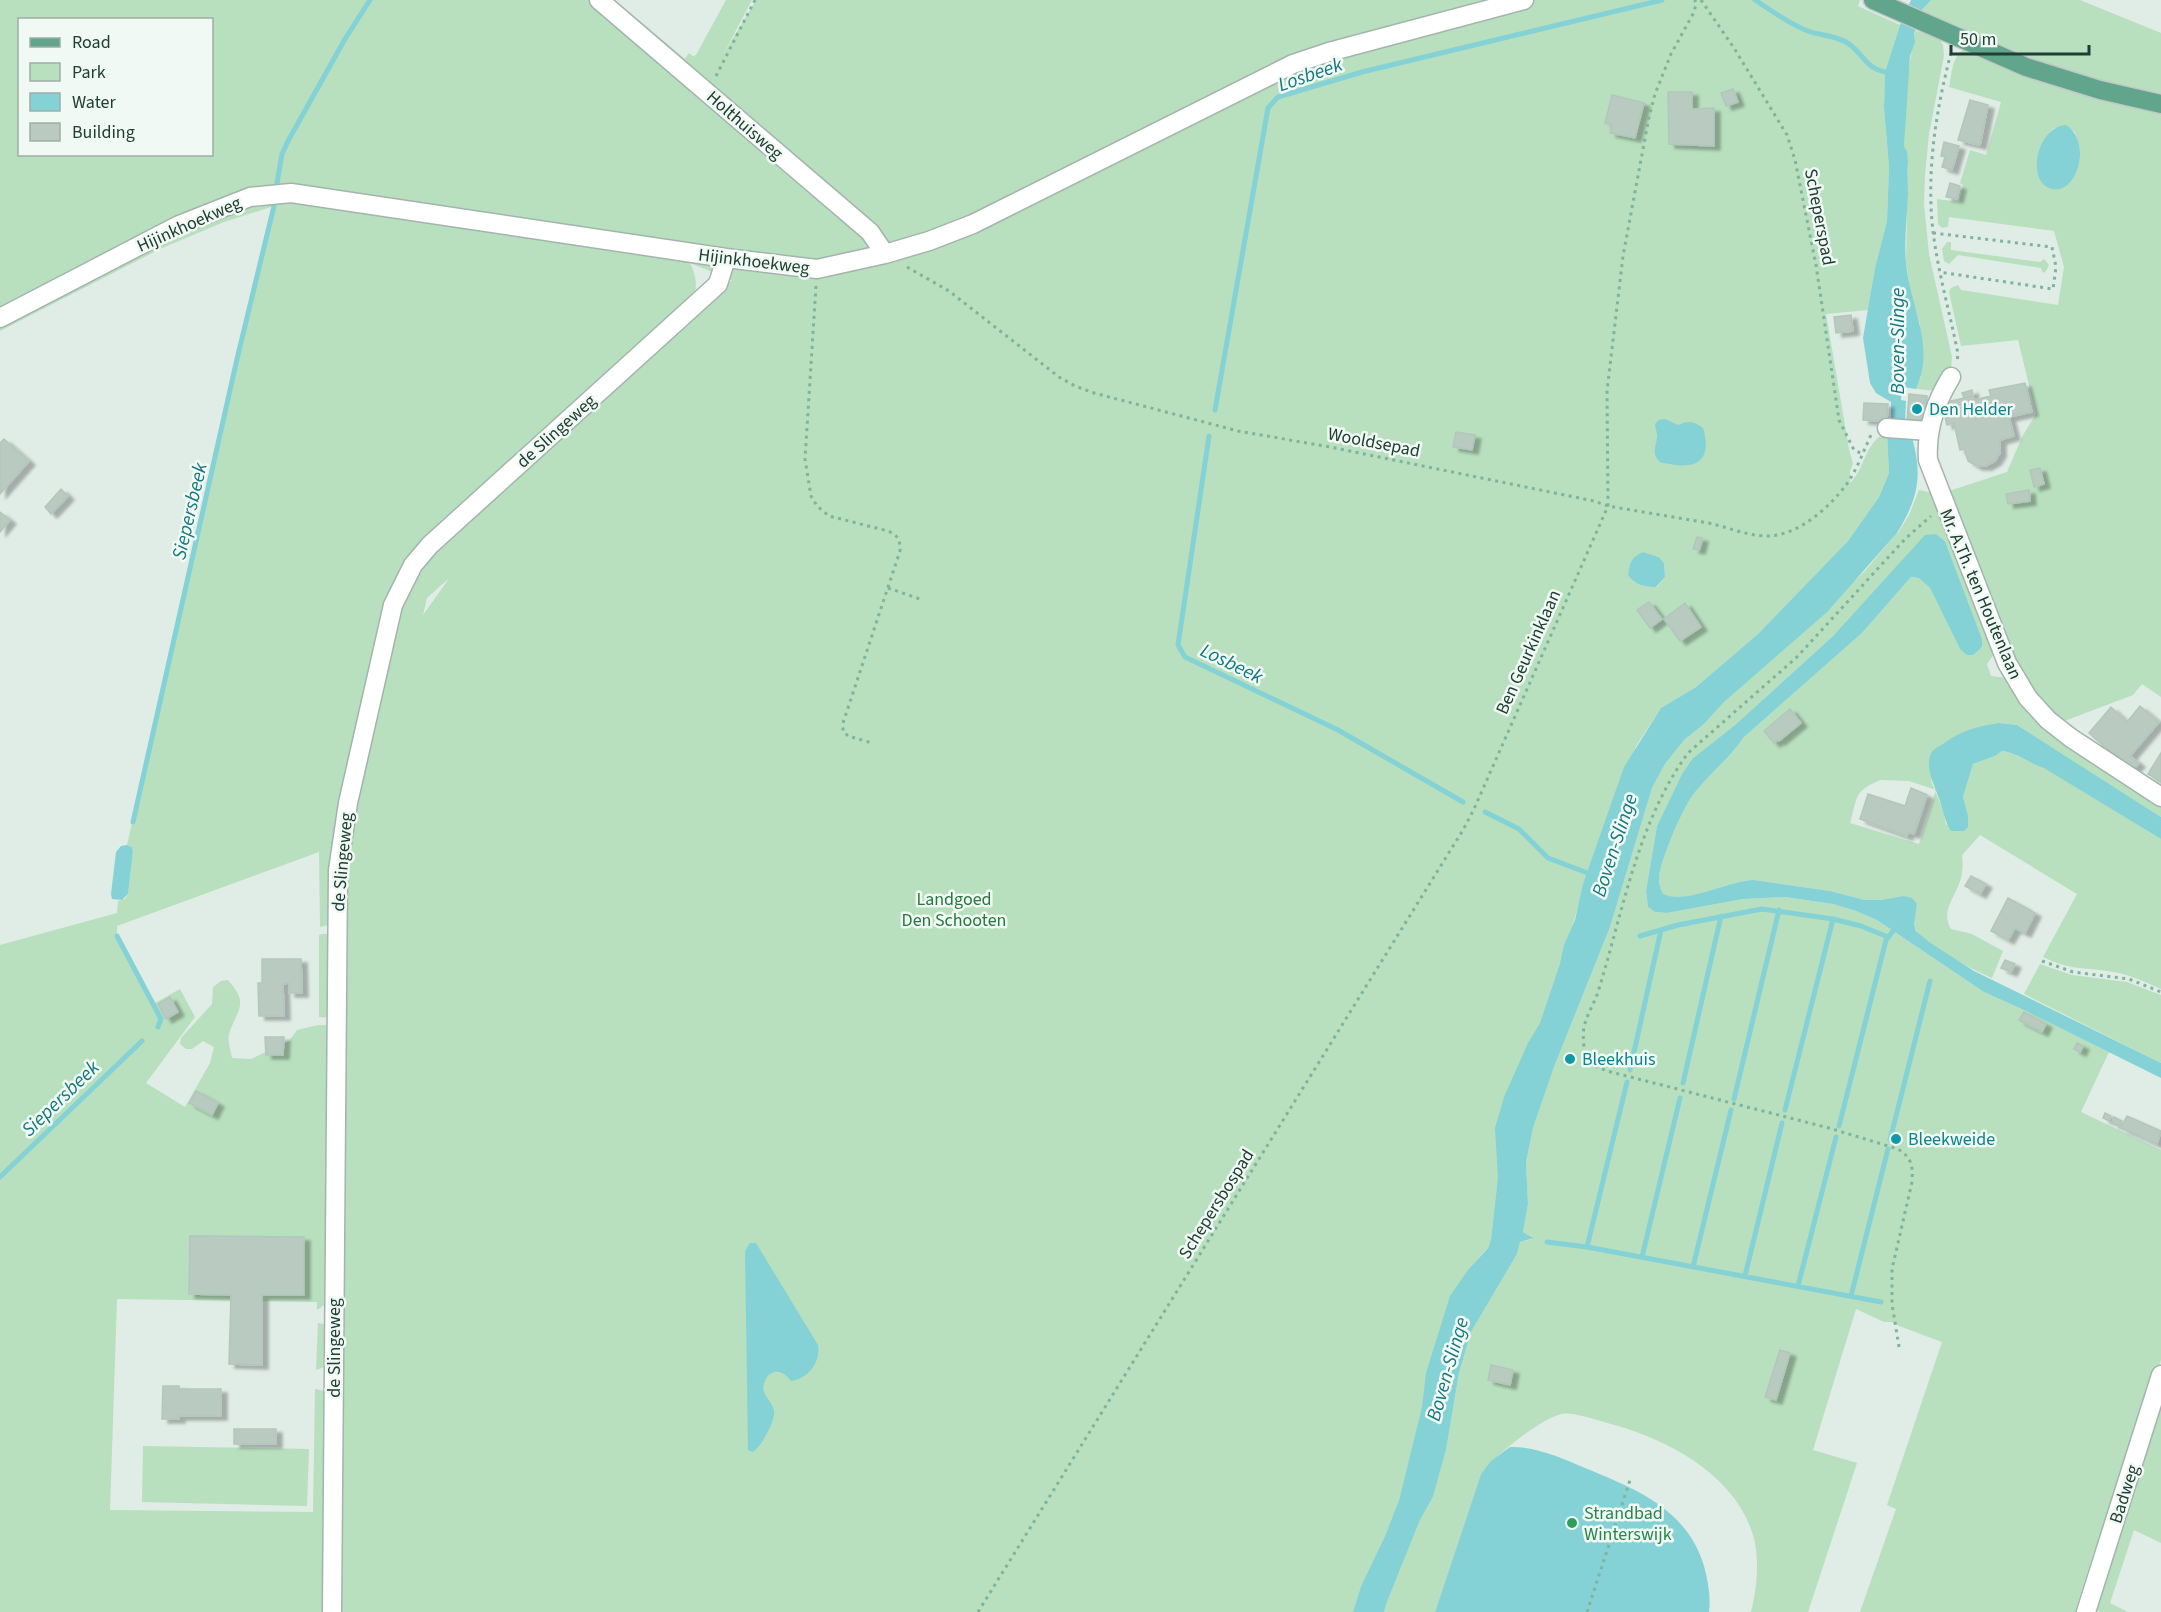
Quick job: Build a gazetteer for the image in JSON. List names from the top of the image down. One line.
{"streets":{"street":["Holthuisweg","Hijinkhoekweg","de Slingeweg","Mr. A.Th. ten Houtenlaan","Badweg"],"path":["Scheperspad","Wooldsepad","Ben Geurkinklaan","Schepersbospad"]},"crossings":[["Holthuisweg","Hijinkhoekweg"],["Holthuisweg","Wooldsepad"],["Scheperspad","Wooldsepad"],["Hijinkhoekweg","de Slingeweg"],["Hijinkhoekweg","Wooldsepad"],["Wooldsepad","Ben Geurkinklaan"],["Ben Geurkinklaan","Schepersbospad"]],"water":["Losbeek","Boven-Slinge","Siepersbeek"],"parks":["Landgoed Den Schooten"],"places":["Den Helder","Bleekhuis","Bleekweide","Strandbad Winterswijk"],"legend":["Road","Park","Water","Building"],"scale_bar":"50 m"}
